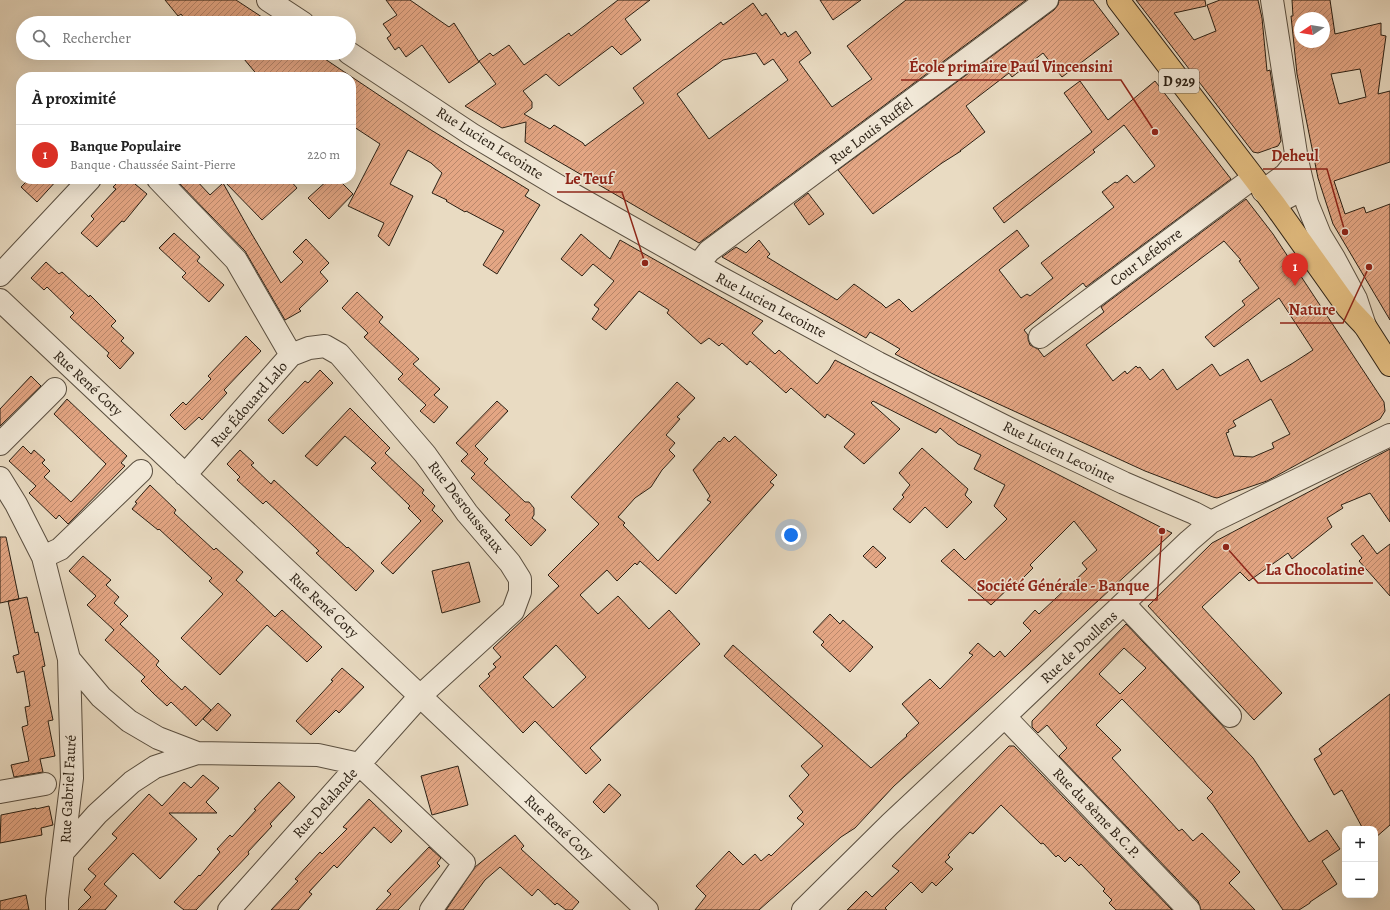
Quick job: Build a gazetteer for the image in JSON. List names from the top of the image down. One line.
{"streets":{"main road":["D 929"],"street":["Rue Louis Ruffel","Rue Lucien Lecointe","Cour Lefebvre","Rue René Coty","Rue Édouard Lalo","Rue Desrousseaux","Rue de Doullens","Rue Gabriel Fauré","Rue Delalande","Rue du 8ème B.C.P."]},"crossings":[["D 929","Cour Lefebvre"],["Rue Louis Ruffel","Rue Lucien Lecointe"],["Rue Lucien Lecointe","Rue de Doullens"],["Rue René Coty","Rue Édouard Lalo"],["Rue René Coty","Rue Desrousseaux"],["Rue René Coty","Rue Delalande"],["Rue Édouard Lalo","Rue Desrousseaux"],["Rue Desrousseaux","Rue Delalande"],["Rue de Doullens","Rue du 8ème B.C.P."],["Rue Gabriel Fauré","Rue Delalande"]],"places":["École primaire Paul Vincensini","Deheul","Le Teuf","Nature","Société Générale - Banque","La Chocolatine"],"north":"left","page":{"search":"Rechercher","heading":"À proximité","list":[{"mark":"1","name":"Banque Populaire","note":"Banque · Chaussée Saint-Pierre","value":"220 m"}],"pins":"1","map_buttons":["+","−"]}}
